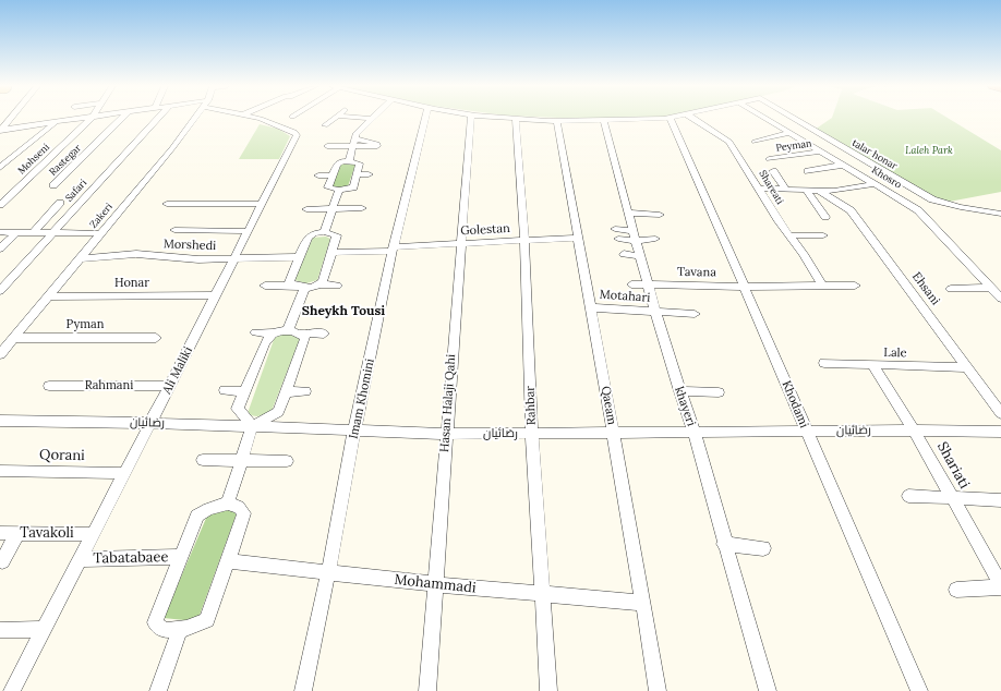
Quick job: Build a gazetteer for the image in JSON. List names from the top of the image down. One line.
{"streets":{"street":["Peyman","talar honar","Mohseni","Rastegar","Khosro","Shareati","Safari","Zakeri","Golestan","Morshedi","Tavana","Honar","Ehsani","Motahari","Pyman","Lale","Ali Maliki","Rahmani","Imam Khomini","Hasan Halaji Qahi","Khodami","Rahbar","Qaeam","khayeri","رضائیان","Qorani","Shariati","Tavakoli","Tabatabaee","Mohammadi"]},"crossings":[["Peyman","Khosro"],["talar honar","Rahbar"],["talar honar","Qaeam"],["talar honar","khayeri"],["Zakeri","Morshedi"],["Zakeri","Honar"],["Zakeri","Pyman"],["Golestan","Imam Khomini"],["Golestan","Hasan Halaji Qahi"],["Golestan","Rahbar"],["Golestan","Qaeam"],["Morshedi","Ali Maliki"],["Tavana","Khodami"],["Tavana","khayeri"],["Honar","Ali Maliki"],["Ehsani","Lale"],["Motahari","Qaeam"],["Motahari","khayeri"],["Lale","Shariati"],["Ali Maliki","Rahmani"],["Ali Maliki","رضائیان"],["Ali Maliki","Qorani"],["Ali Maliki","Tavakoli"],["Ali Maliki","Tabatabaee"],["Imam Khomini","رضائیان"],["Imam Khomini","Mohammadi"],["Hasan Halaji Qahi","رضائیان"],["Hasan Halaji Qahi","Mohammadi"],["Khodami","رضائیان"],["Rahbar","رضائیان"],["Rahbar","Mohammadi"],["Qaeam","رضائیان"],["Qaeam","Mohammadi"],["khayeri","رضائیان"],["رضائیان","Shariati"]],"districts":["Sheykh Tousi"],"parks":["Laleh Park"]}
